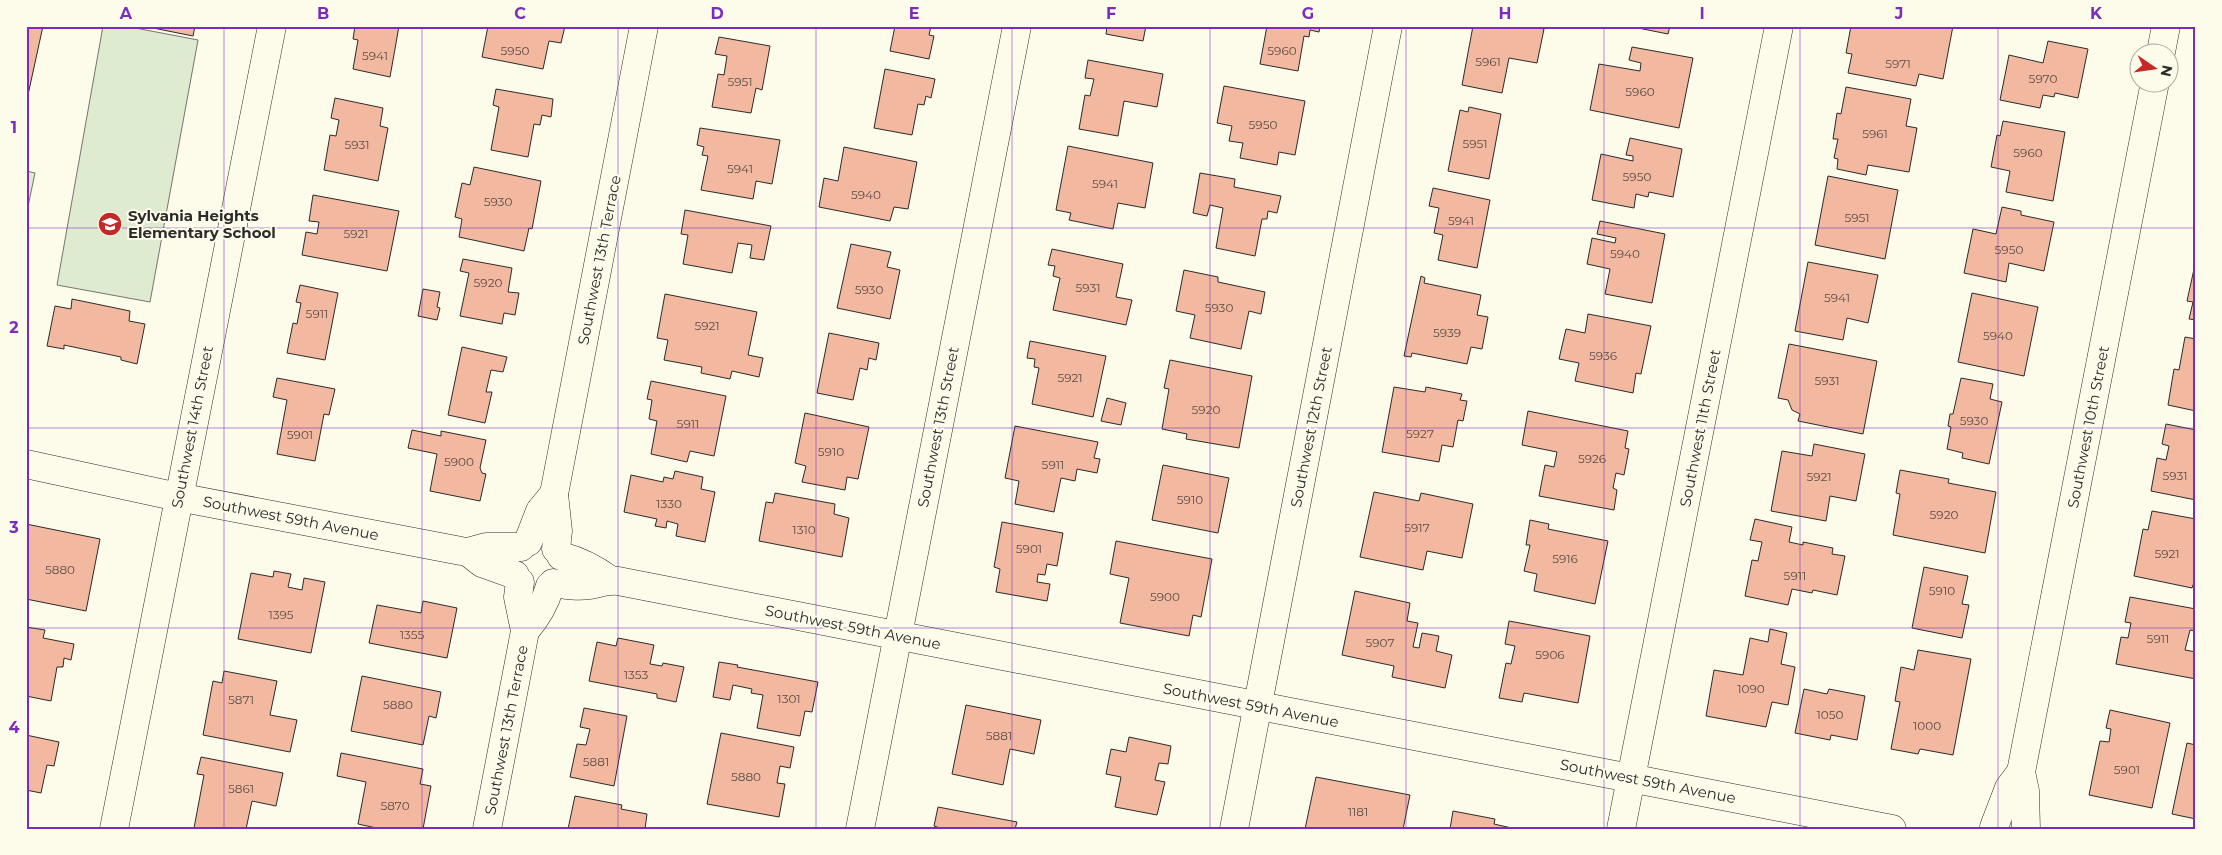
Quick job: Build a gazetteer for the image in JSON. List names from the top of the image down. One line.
{"streets":{"street":["Southwest 13th Terrace","Southwest 14th Street","Southwest 13th Street","Southwest 12th Street","Southwest 10th Street","Southwest 11th Street","Southwest 59th Avenue"]},"crossings":[["Southwest 13th Terrace","Southwest 59th Avenue"],["Southwest 14th Street","Southwest 59th Avenue"],["Southwest 13th Street","Southwest 59th Avenue"],["Southwest 12th Street","Southwest 59th Avenue"],["Southwest 11th Street","Southwest 59th Avenue"]],"places":{"school or university":["Sylvania Heights Elementary School"]},"house_numbers":["5950","5960","5941","5961","5971","5970","5951","5960","5950","5961","5951","5931","5960","5941","5950","5941","5940","5930","5951","5941","5921","5950","5940","5920","5931","5930","5941","5930","5911","5921","5939","5940","5936","5921","5931","5920","5930","5911","5927","5901","5910","5926","5900","5911","5931","5921","5910","1330","5920","5917","1310","5901","5921","5916","5880","5911","5910","5900","1395","1355","5911","5907","5906","1353","1090","1301","5871","5880","1050","1000","5881","5881","5901","5880","5861","5870","1181"],"north":"right","grid":{"columns":["A","B","C","D","E","F","G","H","I","J","K"],"rows":["1","2","3","4"]}}
